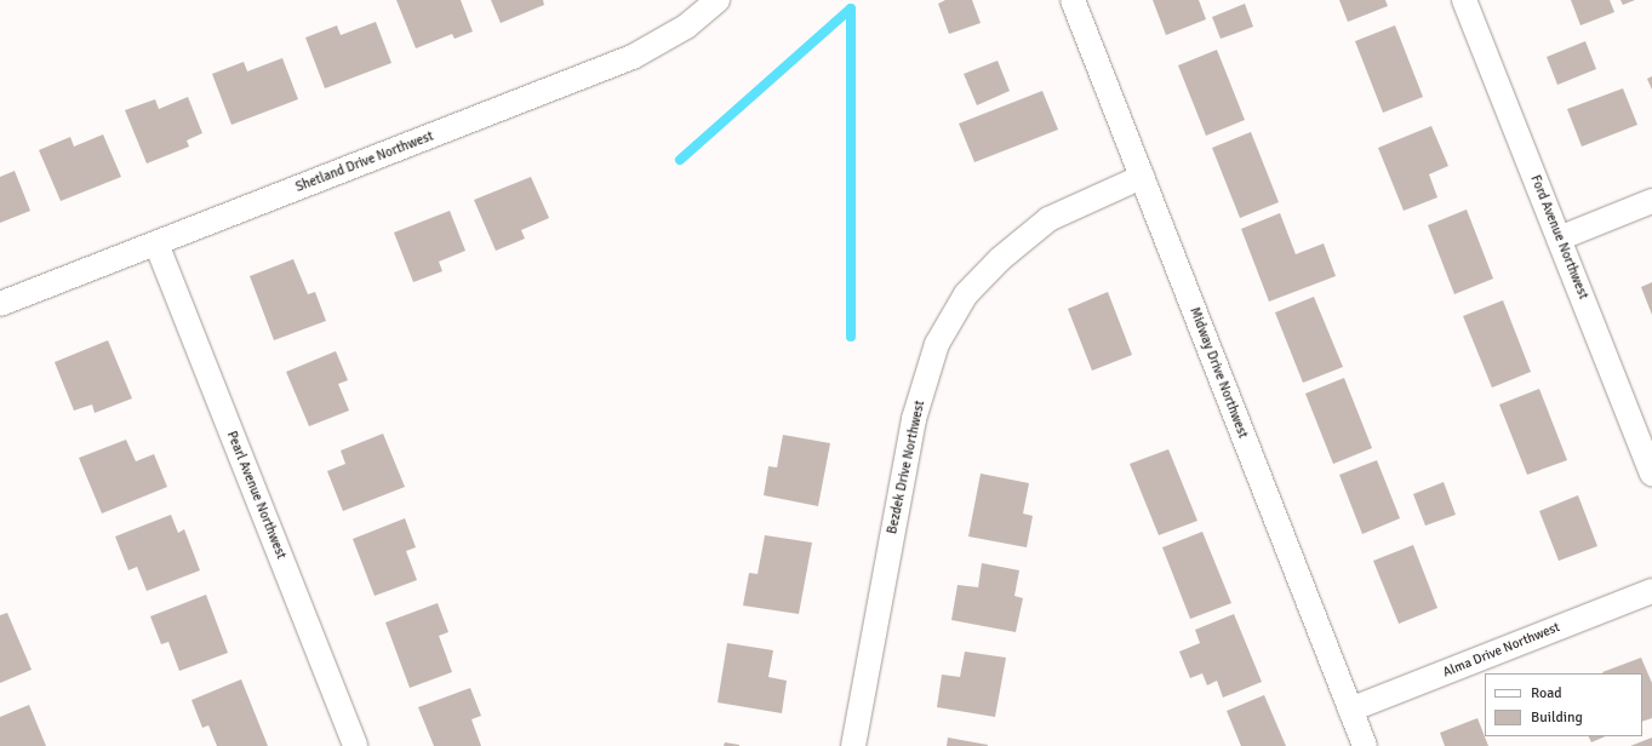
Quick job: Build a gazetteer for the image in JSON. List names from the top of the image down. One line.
{"streets":{"street":["Shetland Drive Northwest","Ford Avenue Northwest","Midway Drive Northwest","Bezdek Drive Northwest","Pearl Avenue Northwest","Alma Drive Northwest"]},"crossings":[["Shetland Drive Northwest","Pearl Avenue Northwest"],["Midway Drive Northwest","Bezdek Drive Northwest"],["Midway Drive Northwest","Alma Drive Northwest"]],"legend":["Road","Building"]}
